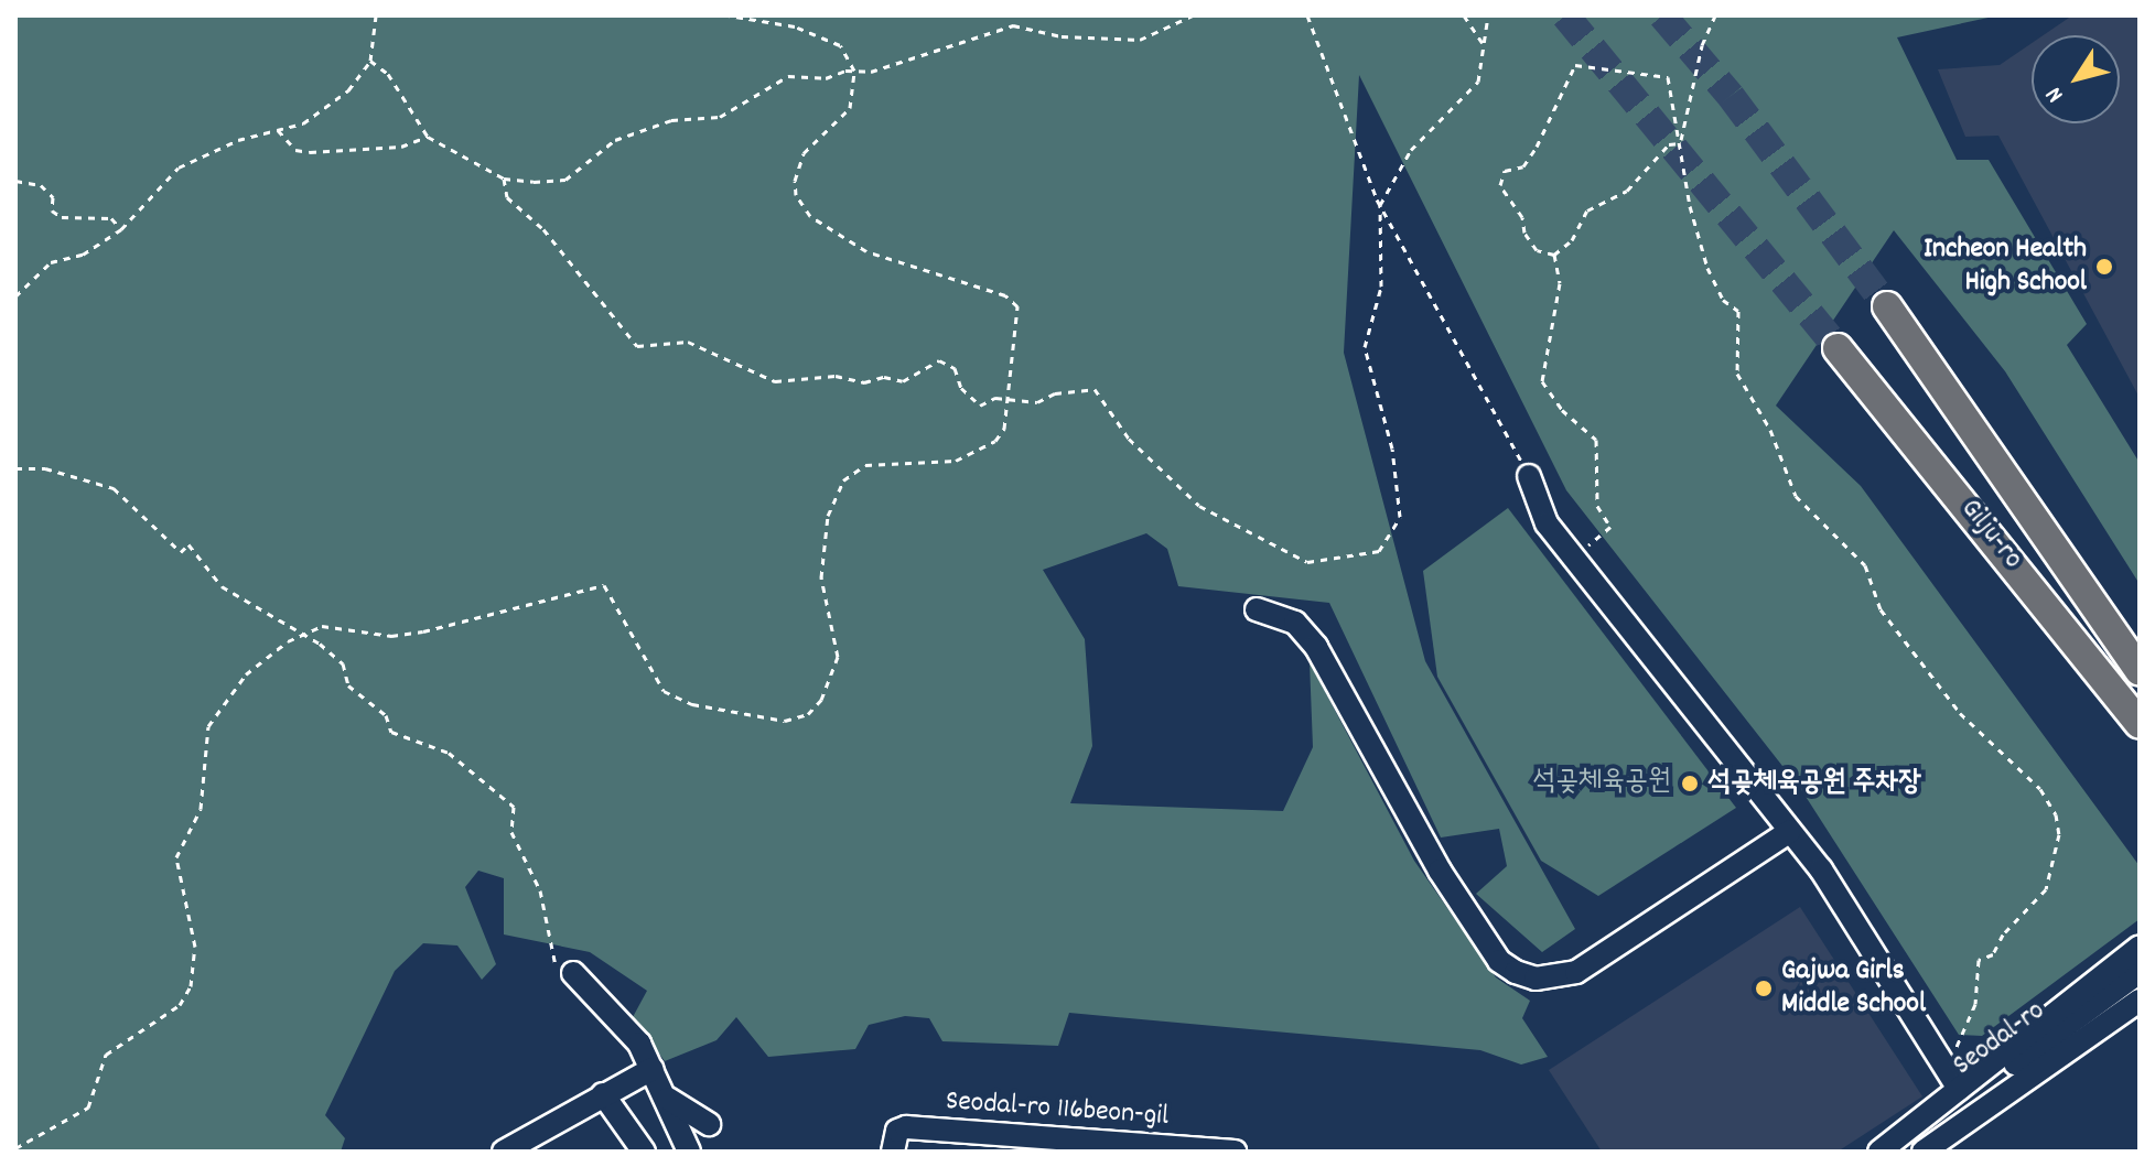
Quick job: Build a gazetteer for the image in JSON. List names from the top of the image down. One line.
{"streets":{"main road":["Gilju-ro"],"street":["Seodal-ro","Seodal-ro 116beon-gil"]},"parks":["석곶체육공원"],"places":["Incheon Health High School","석곶체육공원 주차장","Gajwa Girls Middle School"],"north":"bottom left"}
